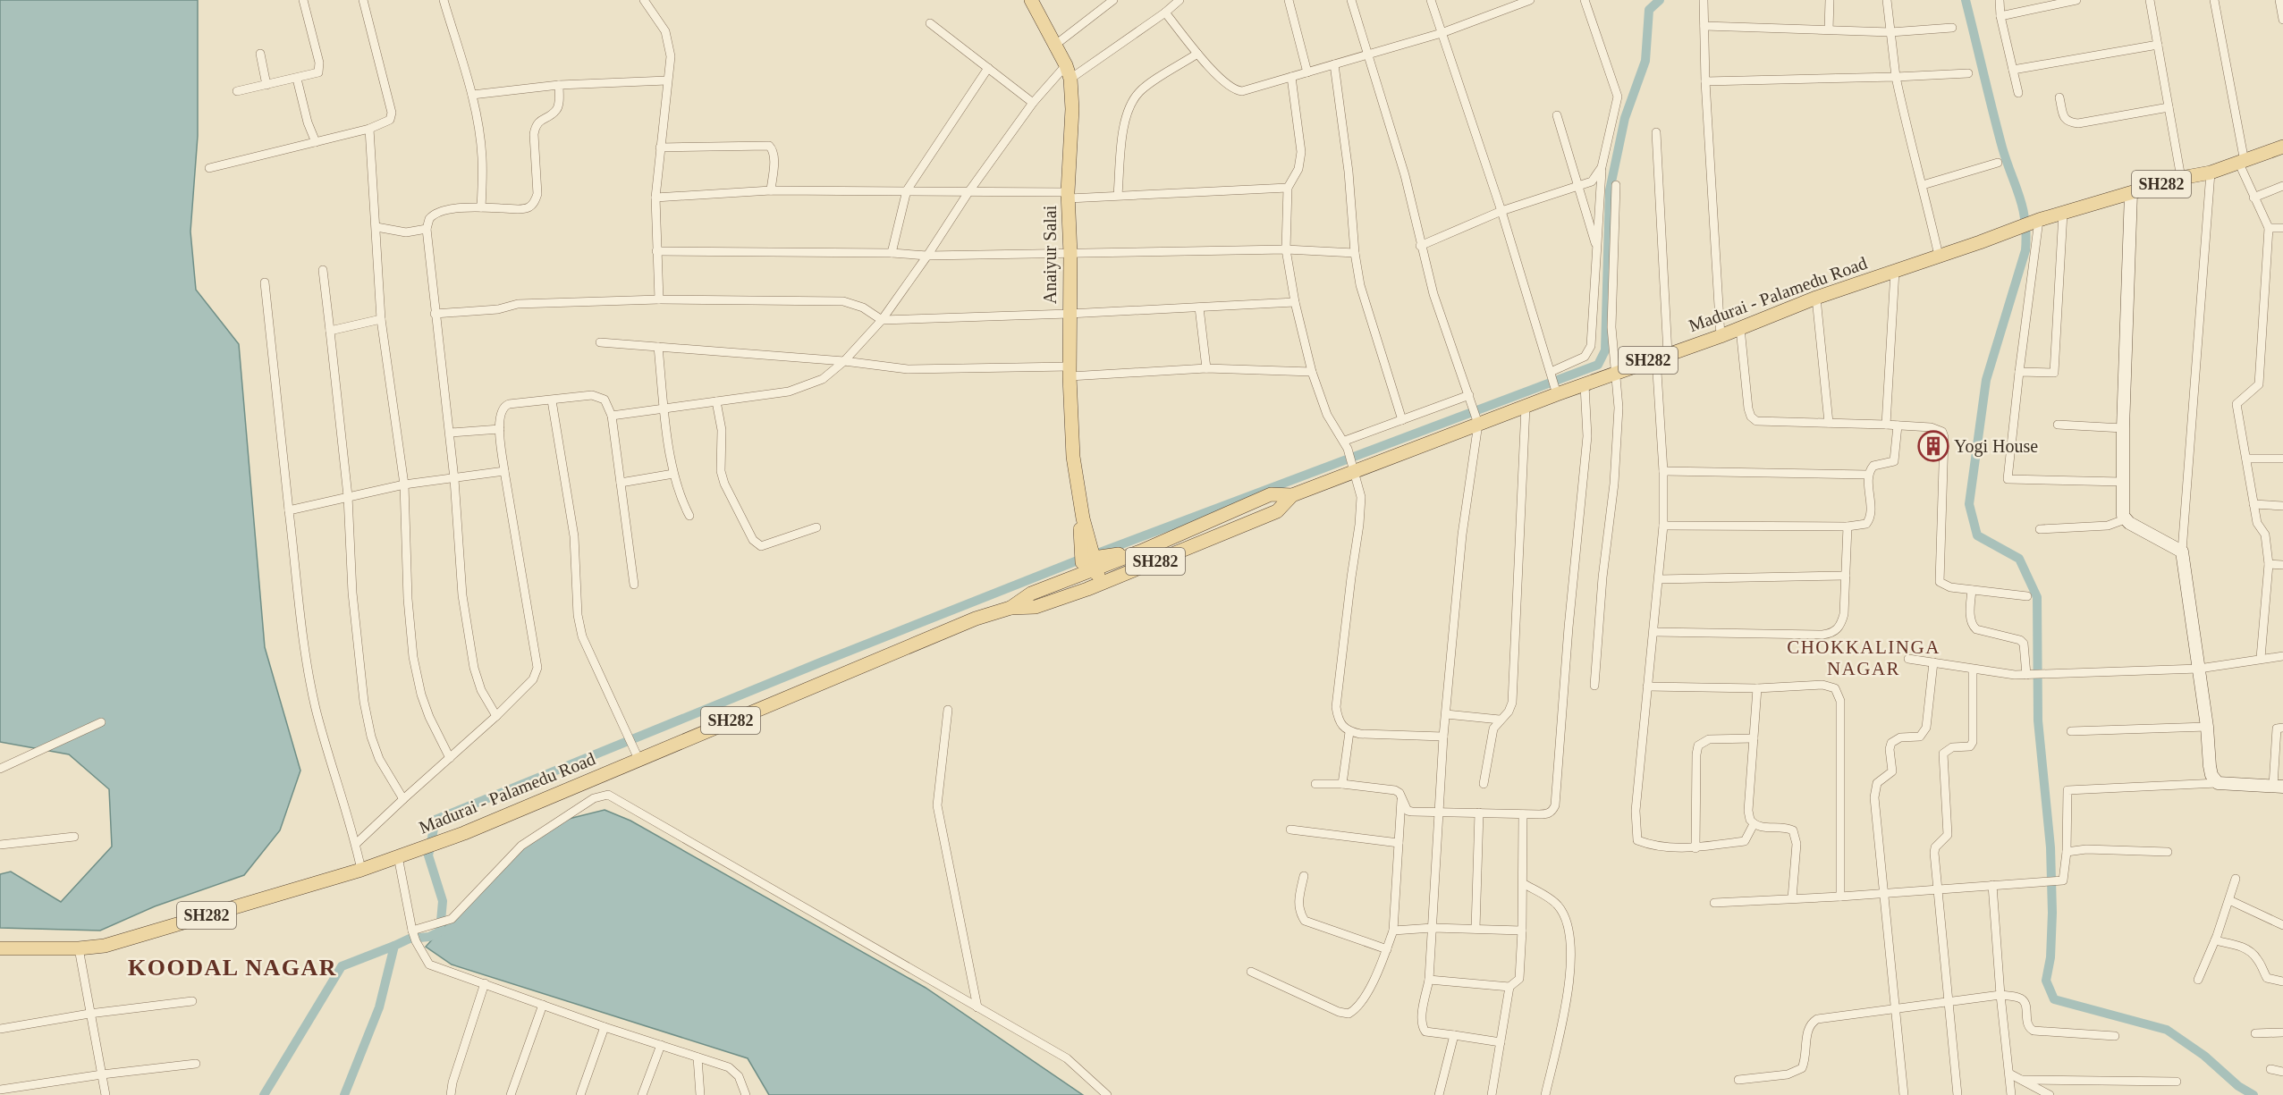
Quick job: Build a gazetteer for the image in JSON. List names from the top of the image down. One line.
{"streets":{"main road":["SH282","Anaiyur Salai","Madurai - Palamedu Road"]},"crossings":[["Anaiyur Salai","Madurai - Palamedu Road"]],"districts":["CHOKKALINGA NAGAR","KOODAL NAGAR"],"places":{"building":["Yogi House"]}}
